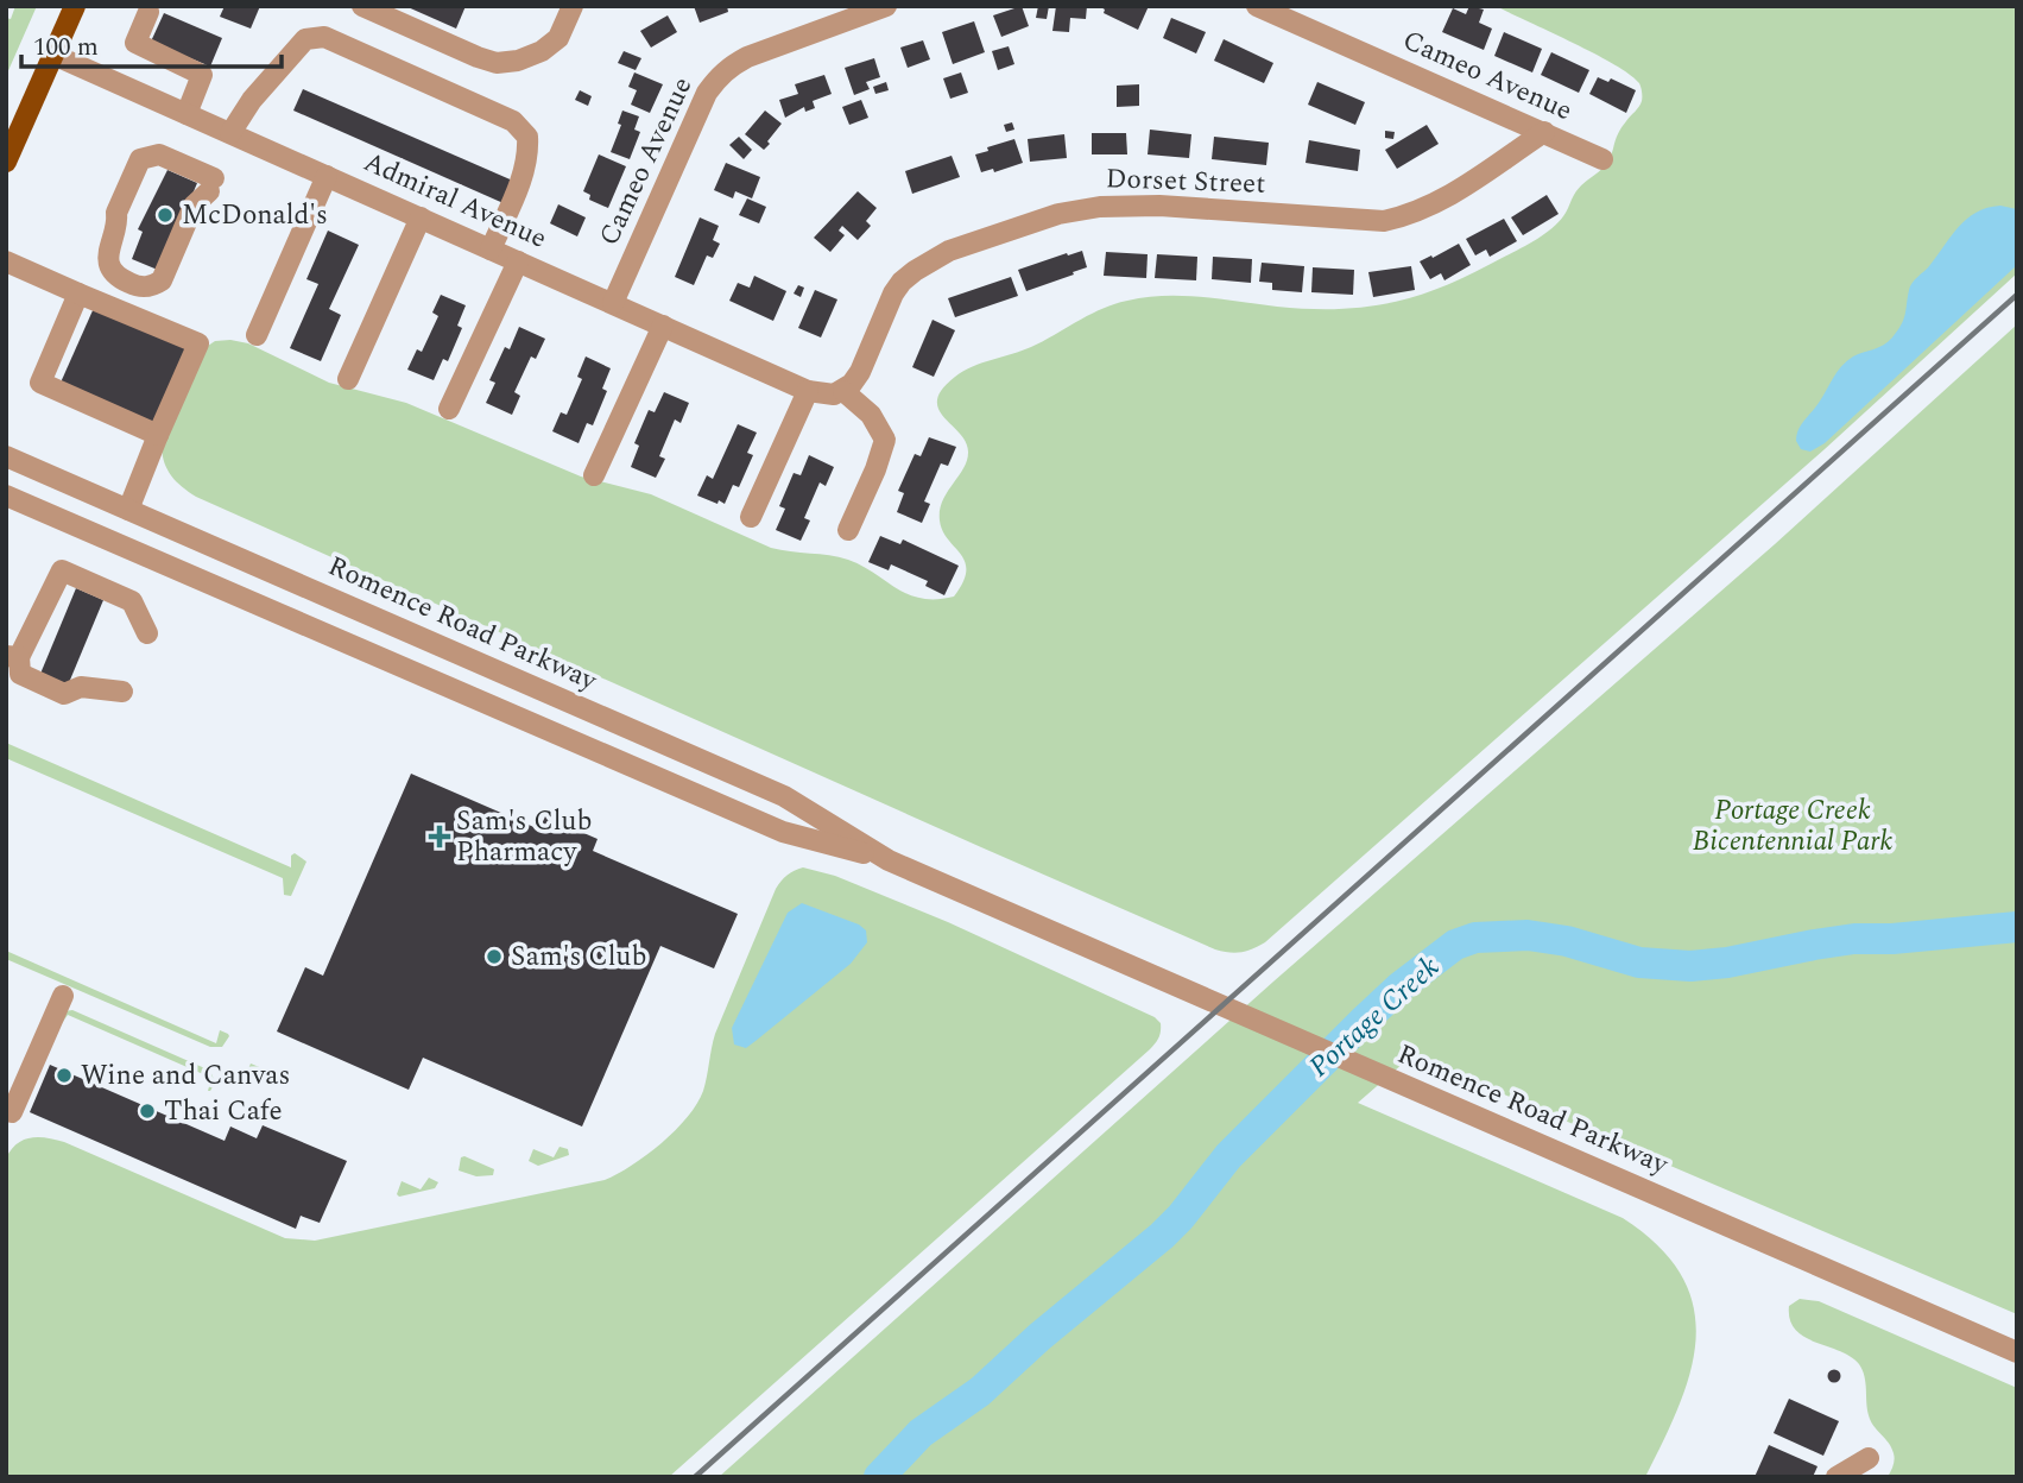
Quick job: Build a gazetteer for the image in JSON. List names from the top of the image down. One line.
{"streets":{"street":["Cameo Avenue","Dorset Street","Admiral Avenue","Romence Road Parkway"]},"crossings":[["Cameo Avenue","Dorset Street"],["Cameo Avenue","Admiral Avenue"],["Dorset Street","Admiral Avenue"]],"water":["Portage Creek"],"parks":["Portage Creek Bicentennial Park"],"places":{"other":["McDonald's","Sam's Club","Wine and Canvas","Thai Cafe"],"health":["Sam's Club Pharmacy"]},"scale_bar":"100 m"}
